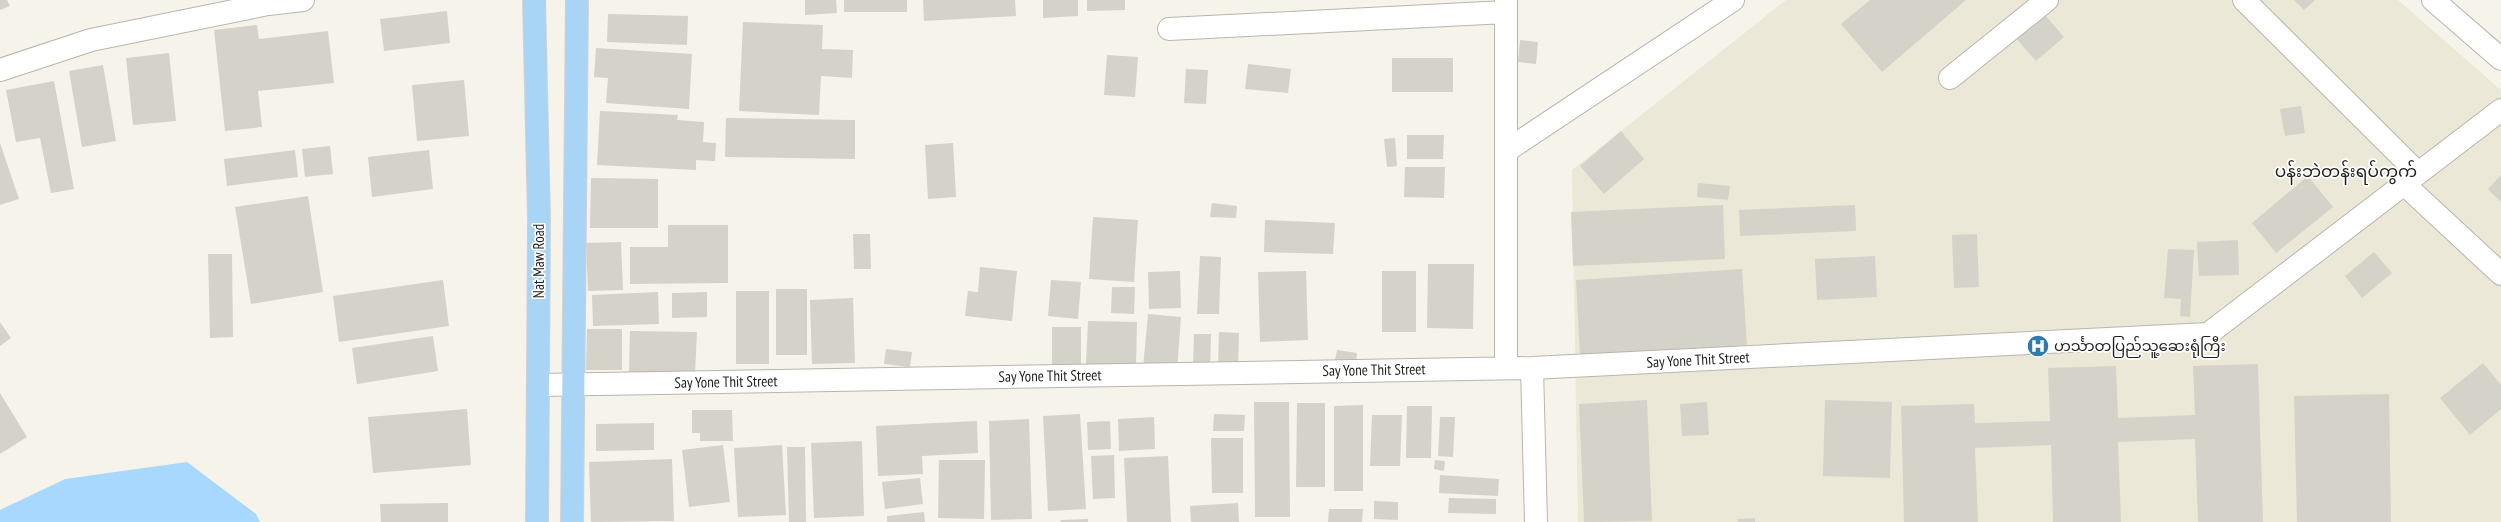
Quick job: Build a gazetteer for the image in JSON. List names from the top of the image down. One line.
{"streets":{"main road":["Nat Maw Road"],"street":["Say Yone Thit Street"]},"crossings":[["Nat Maw Road","Say Yone Thit Street"]],"districts":["ပန်းဘဲတန်းရပ်ကွက်"],"places":{"hospital":["ဟင်္သာတပြည်သူ့ဆေးရုံကြီး"]}}
